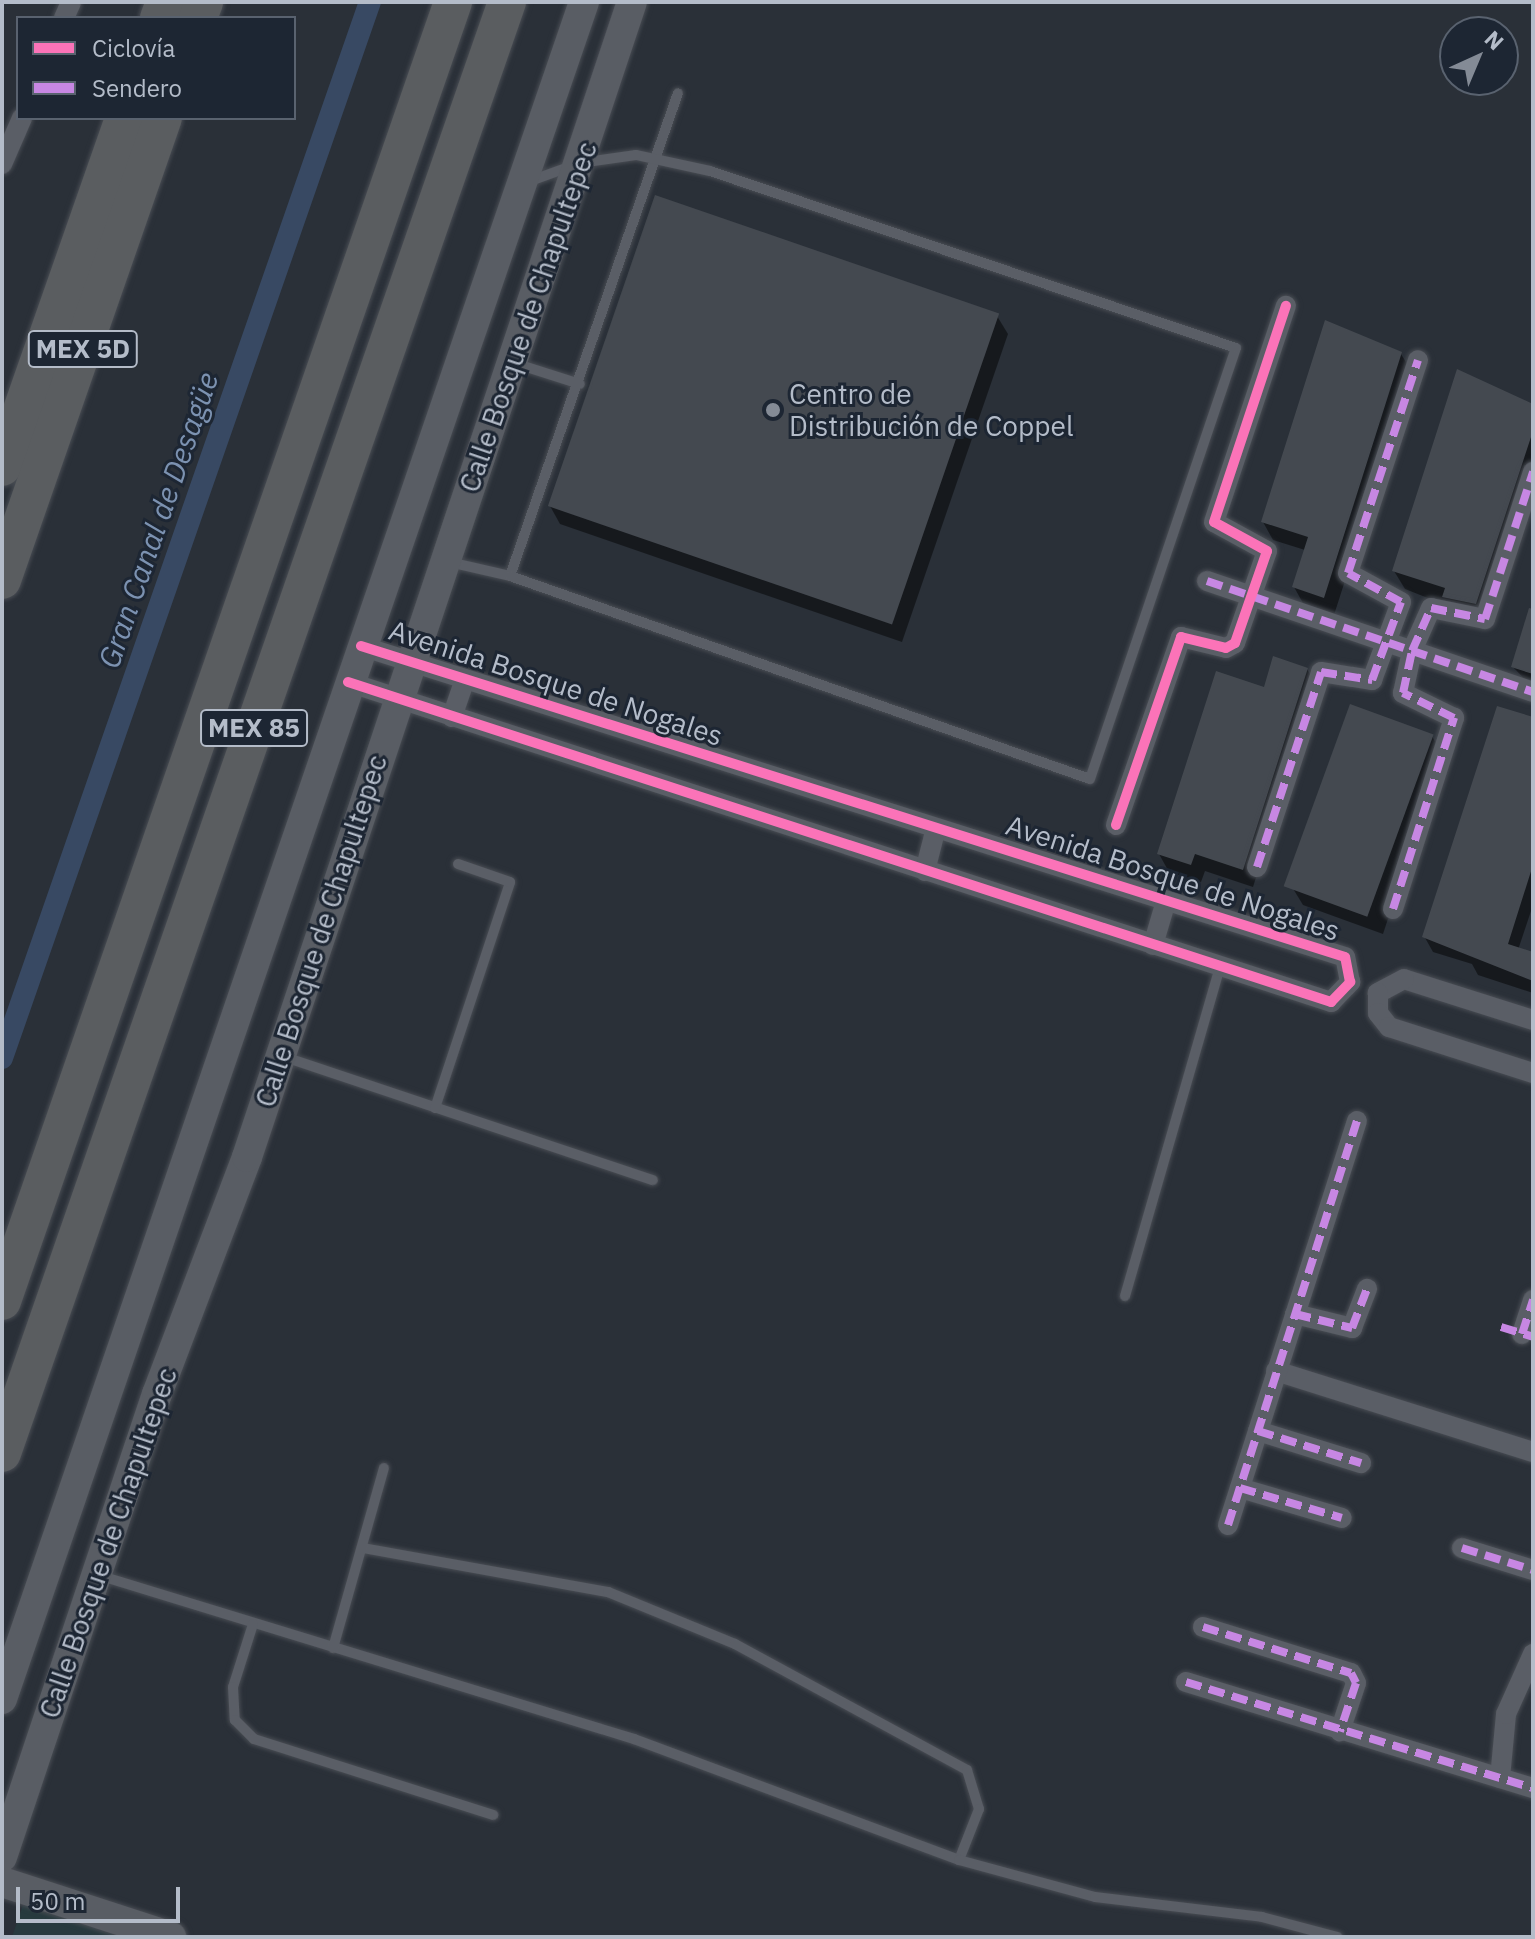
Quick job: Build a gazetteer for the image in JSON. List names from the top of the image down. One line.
{"streets":{"highway":["MEX 5D","MEX 85"],"main road":["Calle Bosque de Chapultepec"],"street":["Avenida Bosque de Nogales"]},"crossings":[["Calle Bosque de Chapultepec","Avenida Bosque de Nogales"]],"water":["Gran Canal de Desagüe"],"places":["Centro de Distribución de Coppel"],"legend":["Ciclovía","Sendero"],"scale_bar":"50 m","north":"top right"}
